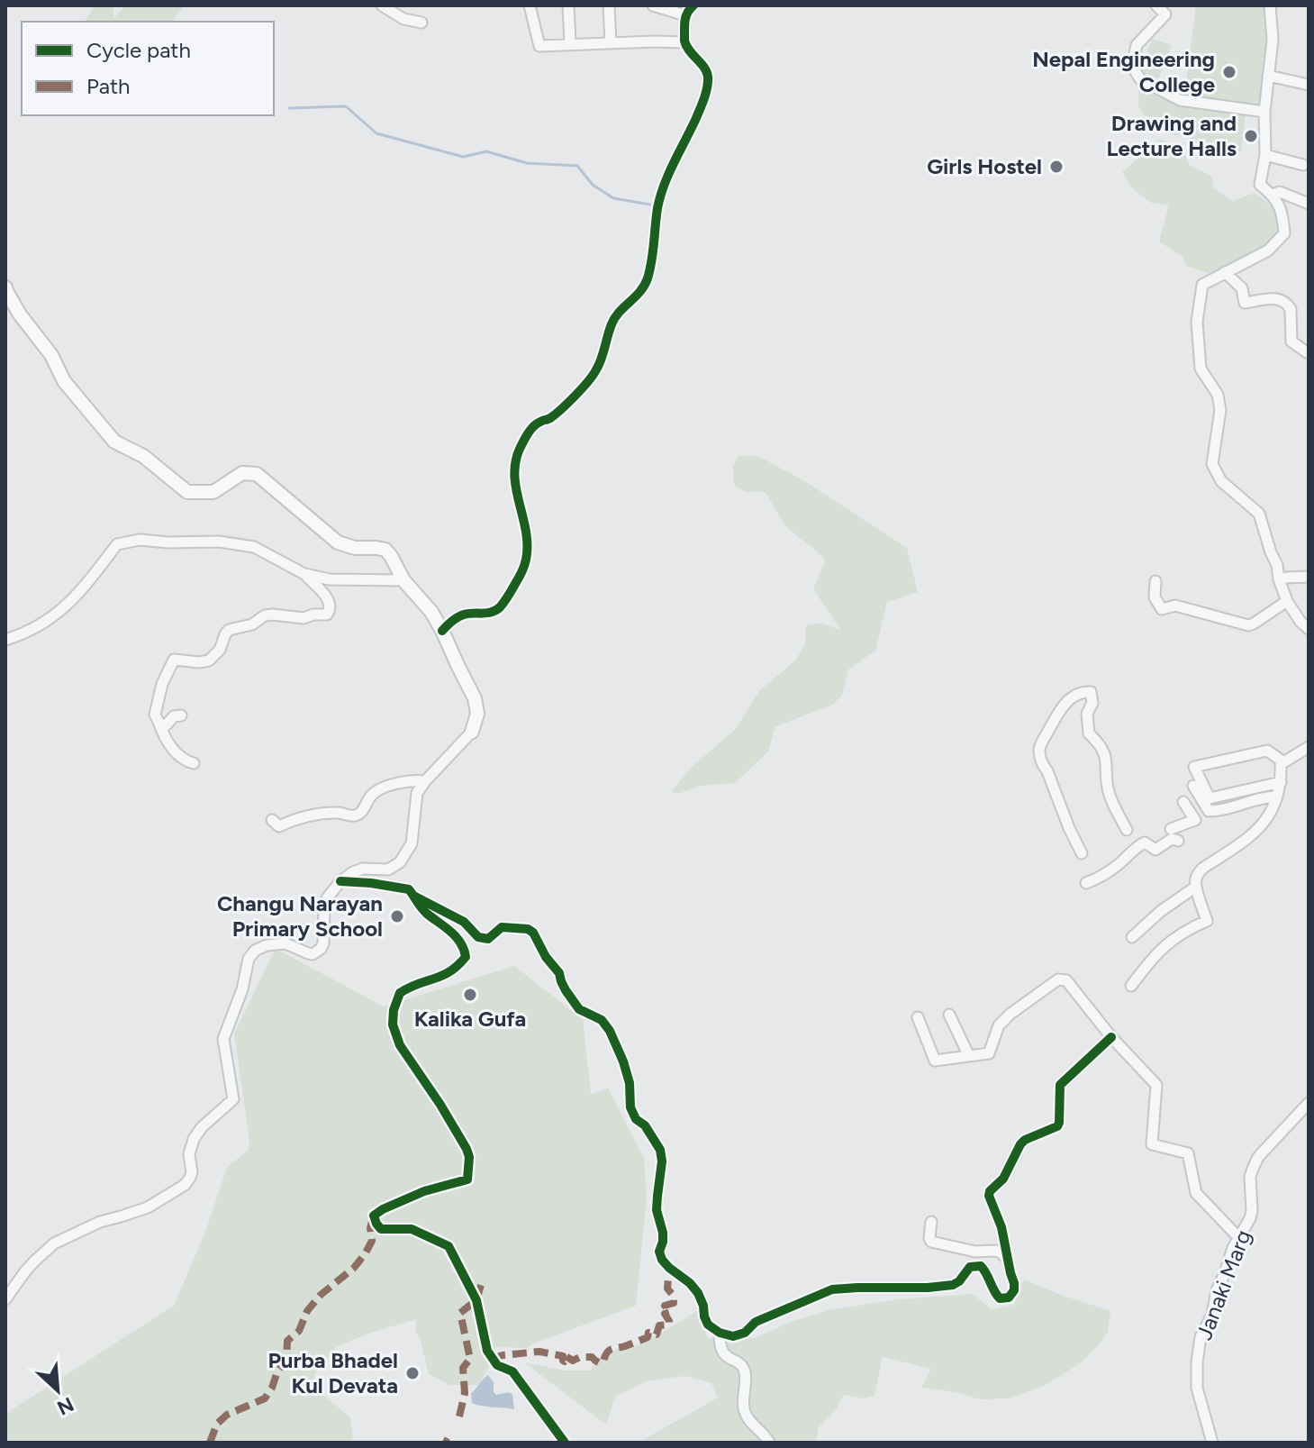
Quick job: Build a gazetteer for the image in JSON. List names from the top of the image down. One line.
{"streets":{"street":["Janaki Marg"]},"places":["Nepal Engineering College","Drawing and Lecture Halls","Girls Hostel","Changu Narayan Primary School","Kalika Gufa","Purba Bhadel Kul Devata"],"legend":["Cycle path","Path"],"north":"bottom right"}
